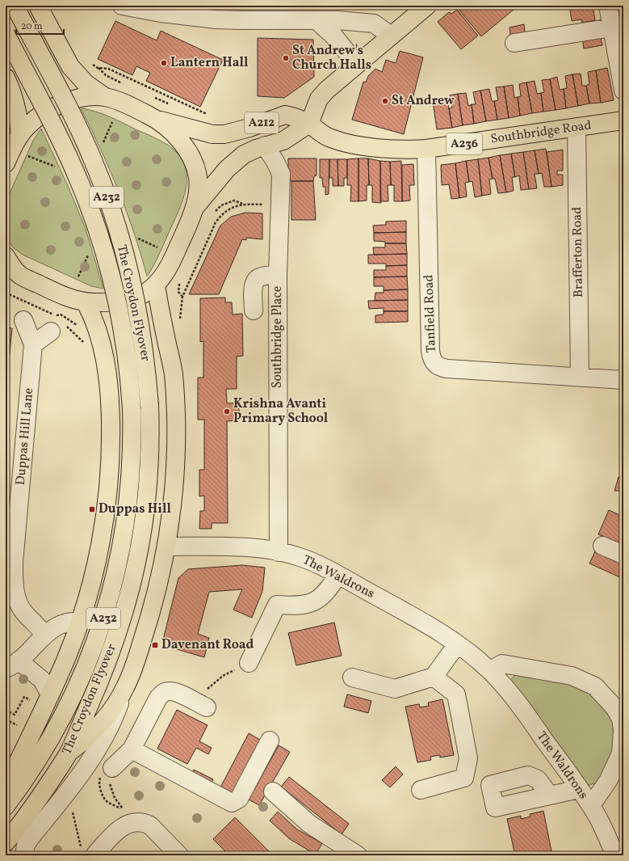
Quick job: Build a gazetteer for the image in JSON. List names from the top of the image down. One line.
{"streets":{"main road":["A212","Southbridge Road","A236","A232","The Croydon Flyover"],"street":["Brafferton Road","Tanfield Road","Southbridge Place","Duppas Hill Lane","The Waldrons"]},"crossings":[["A212","Southbridge Road"],["A212","Southbridge Place"],["Southbridge Road","Brafferton Road"],["Southbridge Road","Tanfield Road"],["Brafferton Road","Tanfield Road"],["Southbridge Place","The Waldrons"]],"places":{"other":["St Andrew's Church Halls","Lantern Hall","St Andrew","Krishna Avanti Primary School"],"transit":["Duppas Hill","Davenant Road"]},"scale_bar":"20 m"}
